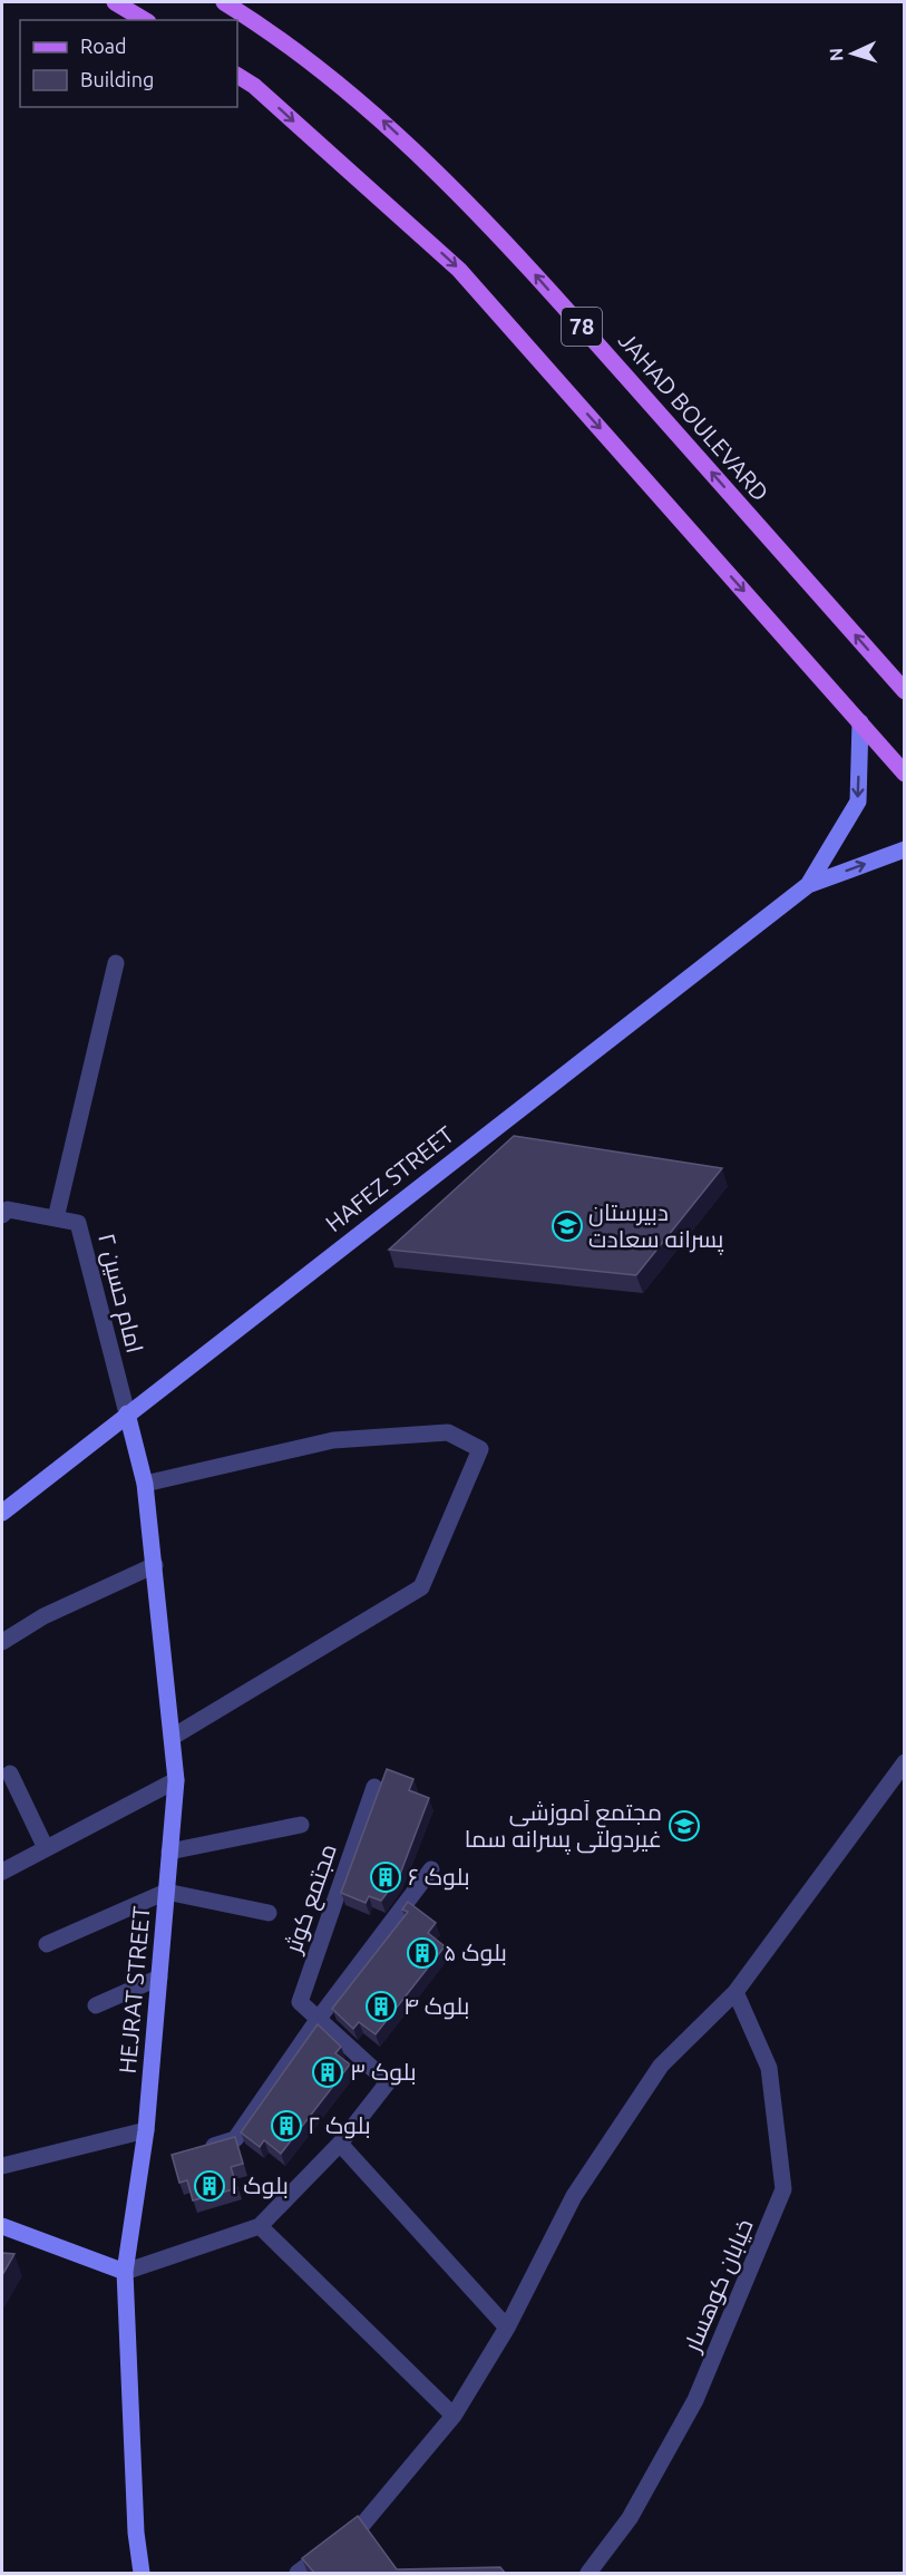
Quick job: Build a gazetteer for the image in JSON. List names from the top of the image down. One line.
{"streets":{"main road":["78","JAHAD BOULEVARD"],"street":["HAFEZ STREET","امام حسین ۲","مجتمع کوثر","HEJRAT STREET","خیابان کوهسار"]},"crossings":[["HAFEZ STREET","امام حسین ۲"],["HAFEZ STREET","HEJRAT STREET"],["امام حسین ۲","HEJRAT STREET"]],"places":{"school or university":["دبیرستان پسرانه سعادت","مجتمع آموزشی غیردولتی پسرانه سما"],"building":["بلوک ۶","بلوک ۵","بلوک ۴","بلوک ۳","بلوک ۲","بلوک ۱"]},"legend":["Road","Building"],"north":"left"}
